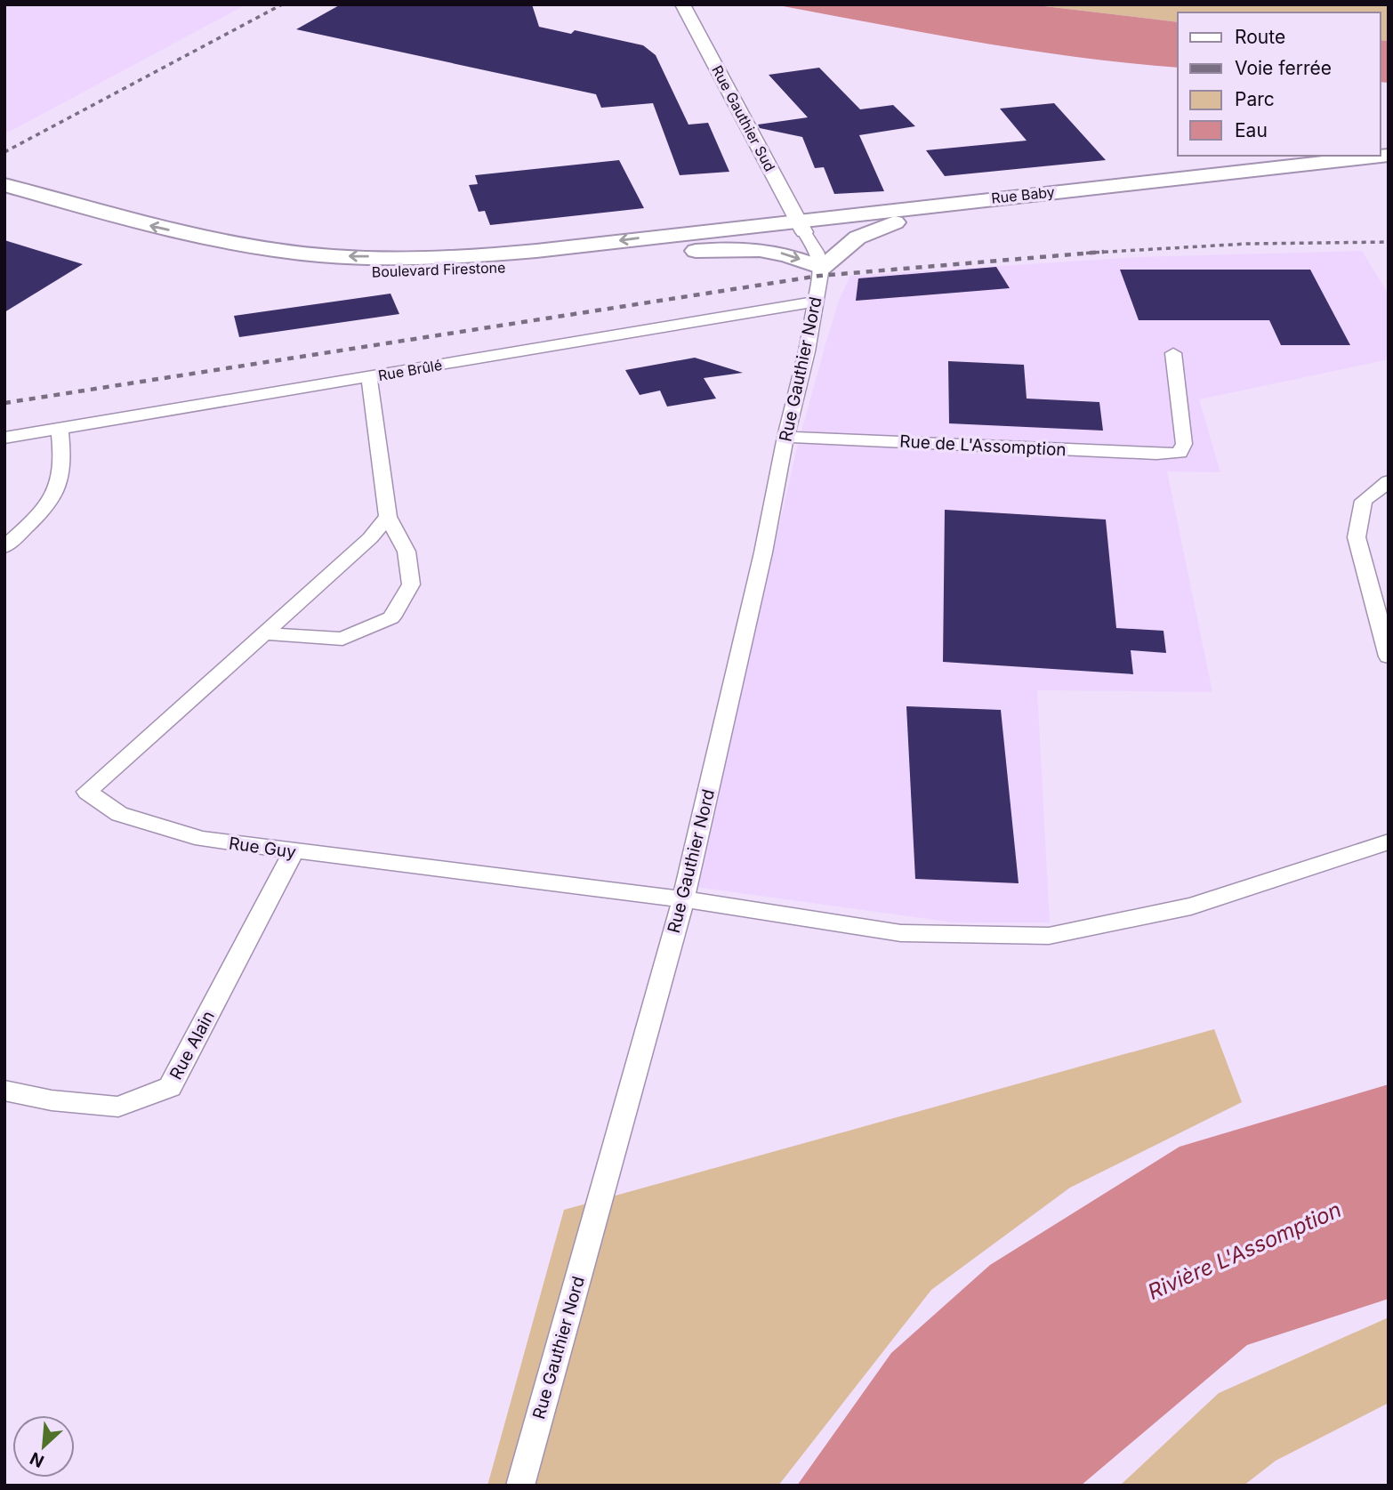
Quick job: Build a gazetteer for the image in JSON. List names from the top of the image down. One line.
{"streets":{"main road":["Rue Baby","Boulevard Firestone"],"street":["Rue Gauthier Sud","Rue Gauthier Nord","Rue Brûlé","Rue de L'Assomption","Rue Guy","Rue Alain"]},"crossings":[["Rue Gauthier Sud","Rue Baby"],["Rue Gauthier Sud","Boulevard Firestone"],["Rue Baby","Boulevard Firestone"],["Rue Gauthier Nord","Rue Brûlé"],["Rue Gauthier Nord","Rue de L'Assomption"],["Rue Gauthier Nord","Rue Guy"],["Rue Guy","Rue Alain"]],"water":["Rivière L'Assomption"],"legend":["Route","Voie ferrée","Parc","Eau"],"north":"bottom left"}
